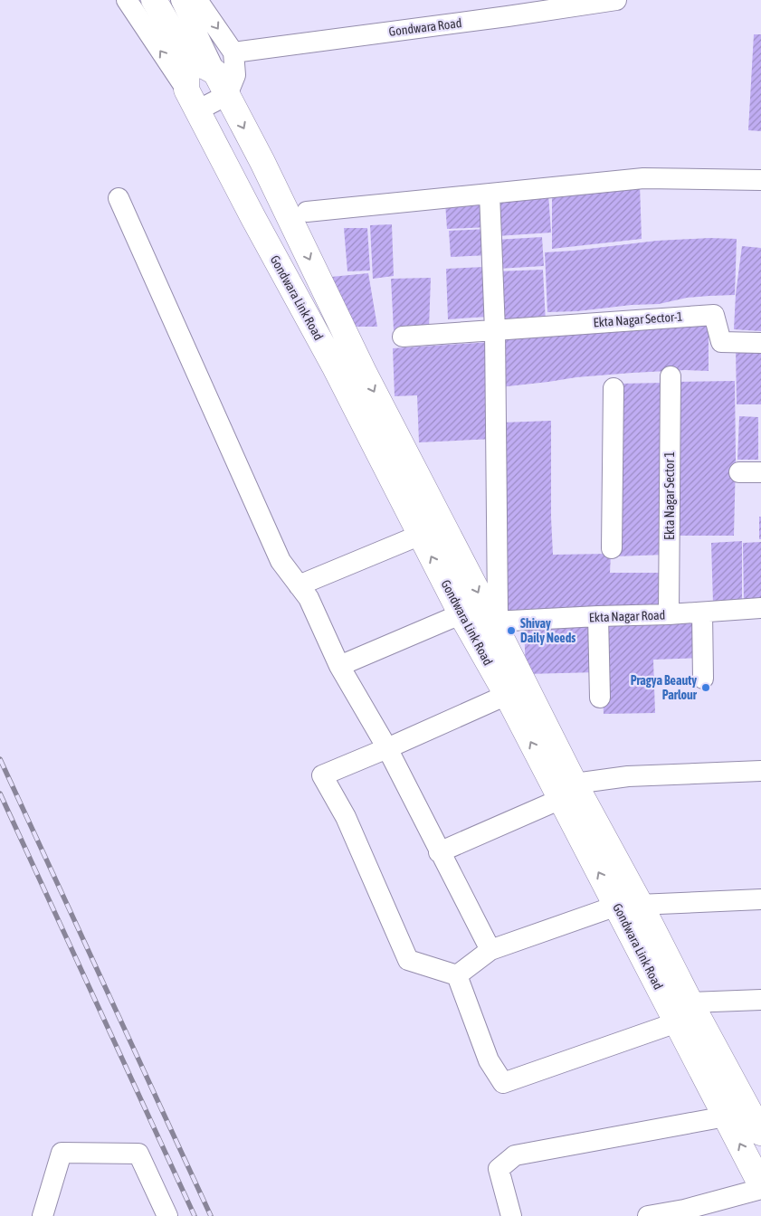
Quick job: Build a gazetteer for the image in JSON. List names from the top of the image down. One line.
{"streets":{"street":["Gondwara Road","Gondwara Link Road","Ekta Nagar Sector-1","Ekta Nagar Sector 1","Ekta Nagar Road"]},"crossings":[["Ekta Nagar Sector 1","Ekta Nagar Road"]],"places":["Shivay Daily Needs","Pragya Beauty Parlour"]}
